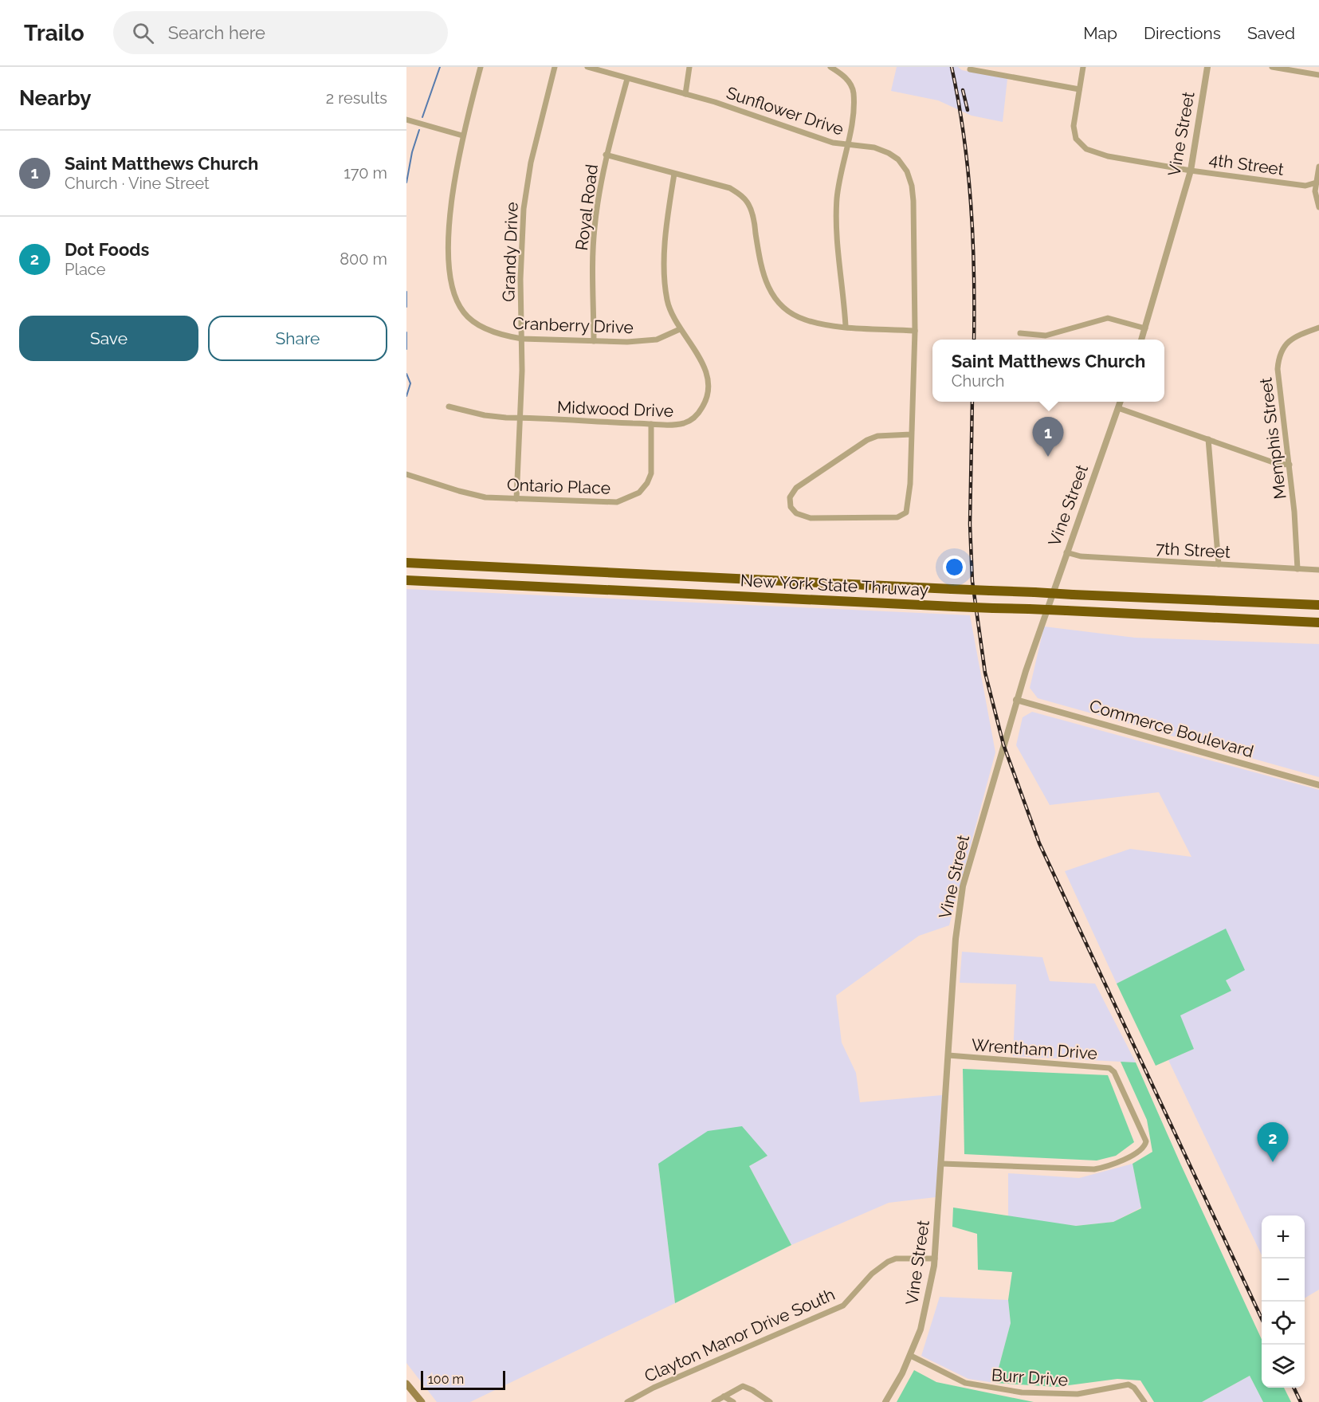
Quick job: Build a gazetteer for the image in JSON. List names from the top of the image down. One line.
{"streets":{"highway":["New York State Thruway"],"street":["Sunflower Drive","Vine Street","4th Street","Royal Road","Grandy Drive","Cranberry Drive","Midwood Drive","Memphis Street","Ontario Place","7th Street","Commerce Boulevard","Wrentham Drive","Clayton Manor Drive South","Burr Drive"]},"crossings":[["Sunflower Drive","Royal Road"],["Vine Street","4th Street"],["Vine Street","7th Street"],["Vine Street","Commerce Boulevard"],["Vine Street","Wrentham Drive"],["Vine Street","Clayton Manor Drive South"],["Vine Street","Burr Drive"],["Royal Road","Cranberry Drive"],["Grandy Drive","Cranberry Drive"],["Grandy Drive","Midwood Drive"],["Grandy Drive","Ontario Place"],["Cranberry Drive","Midwood Drive"],["Midwood Drive","Ontario Place"],["Memphis Street","7th Street"]],"scale_bar":"100 m","page":{"header":"Trailo","search":"Search here","nav":["Map","Directions","Saved"],"heading":["Nearby","2 results"],"list":[{"mark":"1","name":"Saint Matthews Church","note":"Church · Vine Street","value":"170 m"},{"mark":"2","name":"Dot Foods","note":"Place","value":"800 m"}],"buttons":["Save","Share"],"popup":["Saint Matthews Church","Church"],"pins":["1","2"],"map_buttons":["+","−"],"scale":"100 m"}}
